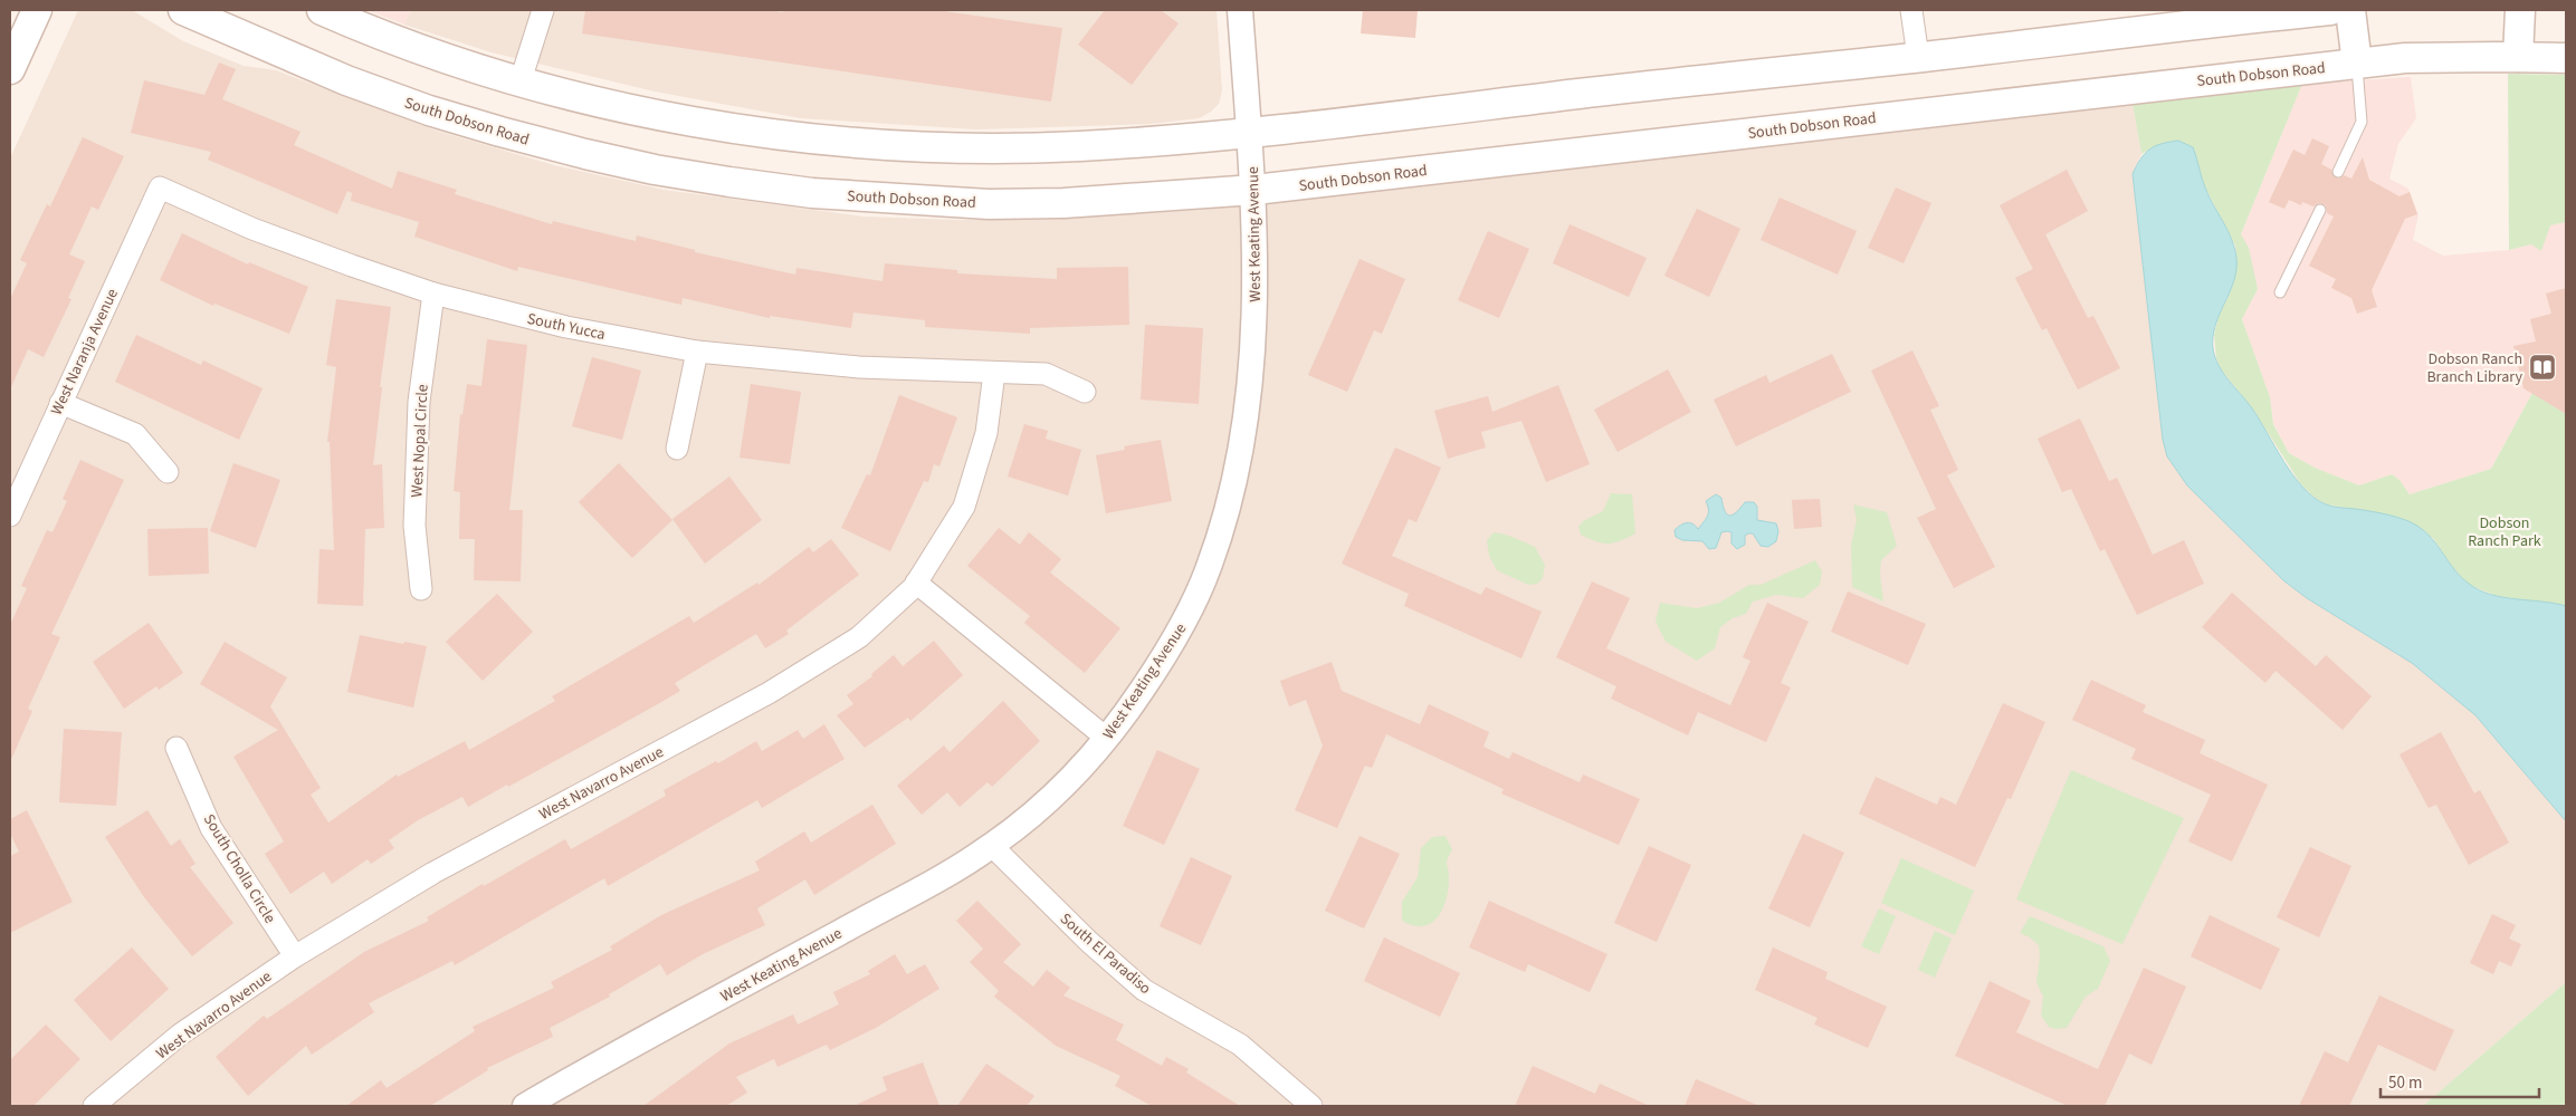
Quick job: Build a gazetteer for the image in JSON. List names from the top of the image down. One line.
{"streets":{"main road":["South Dobson Road"],"street":["West Keating Avenue","South Yucca","West Naranja Avenue","West Nopal Circle","West Navarro Avenue","South Cholla Circle","South El Paradiso"]},"crossings":[["South Dobson Road","West Keating Avenue"],["West Keating Avenue","South El Paradiso"],["South Yucca","West Naranja Avenue"],["South Yucca","West Nopal Circle"],["South Yucca","West Navarro Avenue"],["West Navarro Avenue","South Cholla Circle"]],"parks":["Dobson Ranch Park"],"places":{"library":["Dobson Ranch Branch Library"]},"scale_bar":"50 m"}
